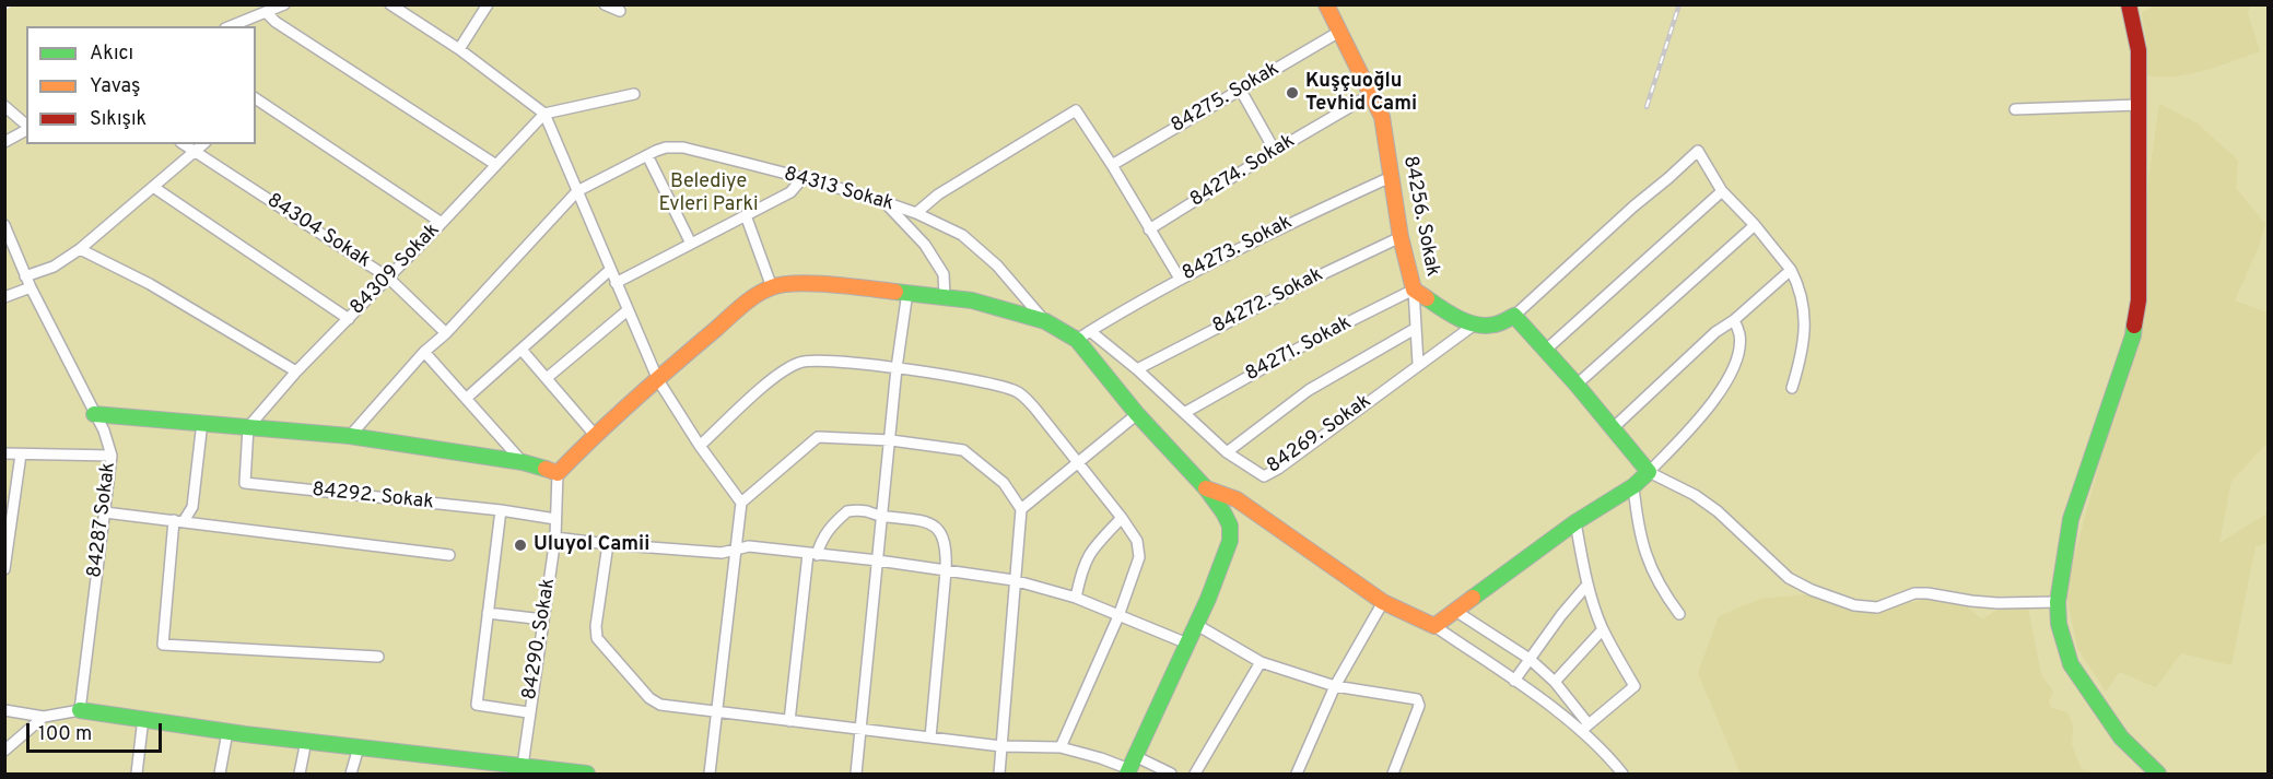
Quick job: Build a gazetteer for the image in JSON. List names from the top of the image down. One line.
{"streets":{"street":["84275. Sokak","84274. Sokak","84313 Sokak","84256. Sokak","84304 Sokak","84273. Sokak","84309 Sokak","84272. Sokak","84271. Sokak","84269. Sokak","84292. Sokak","84287 Sokak","84290. Sokak"]},"crossings":[["84275. Sokak","84313 Sokak"],["84275. Sokak","84256. Sokak"],["84274. Sokak","84256. Sokak"],["84313 Sokak","84304 Sokak"],["84256. Sokak","84273. Sokak"],["84256. Sokak","84272. Sokak"],["84256. Sokak","84271. Sokak"],["84256. Sokak","84269. Sokak"],["84304 Sokak","84309 Sokak"],["84273. Sokak","84269. Sokak"],["84309 Sokak","84292. Sokak"],["84272. Sokak","84269. Sokak"],["84271. Sokak","84269. Sokak"],["84292. Sokak","84290. Sokak"]],"parks":["Belediye Evleri Parki"],"places":["Kuşçuoğlu Tevhid Cami","Uluyol Camii"],"legend":["Akıcı","Yavaş","Sıkışık"],"scale_bar":"100 m"}
